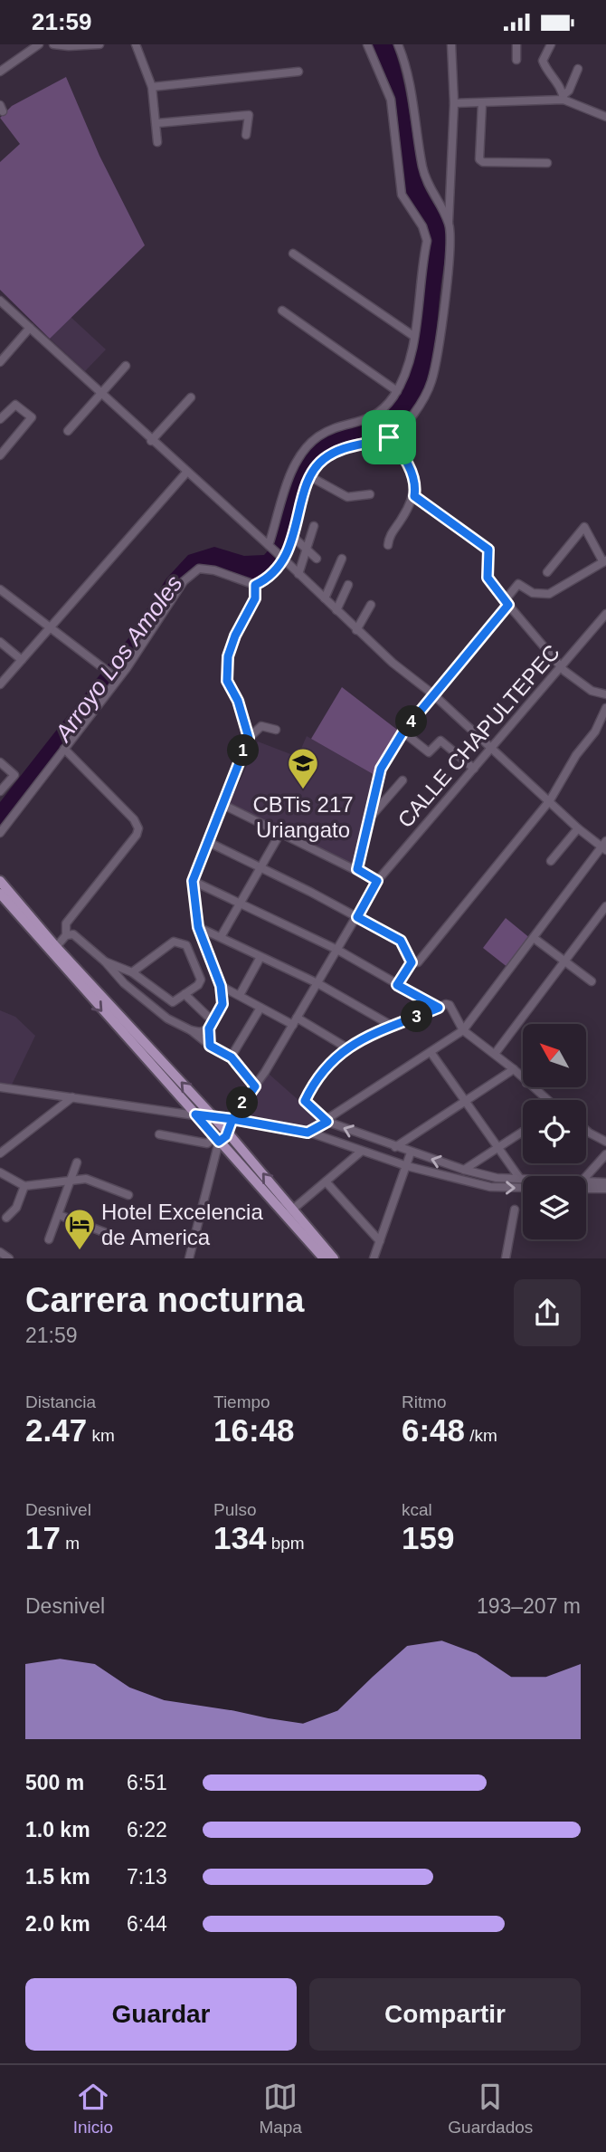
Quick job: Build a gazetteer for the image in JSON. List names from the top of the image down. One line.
{"streets":{"street":["CALLE CHAPULTEPEC"]},"water":["Arroyo Los Amoles"],"places":{"school or university":["CBTis 217 Uriangato"],"hotel":["Hotel Excelencia de America"]},"north":"top left","page":{"status":"21:59","pins":["4","1","3","2"],"heading":["Carrera nocturna","21:59"],"stats":[["Distancia","2.47 km"],["Tiempo","16:48"],["Ritmo","6:48 /km"],["Desnivel","17 m"],["Pulso","134 bpm"],["kcal","159"]],"chart":["Desnivel","193–207 m"],"list":[{"name":"500 m","note":"6:51"},{"name":"1.0 km","note":"6:22"},{"name":"1.5 km","note":"7:13"},{"name":"2.0 km","note":"6:44"}],"buttons":["Guardar","Compartir"],"tabs":["Inicio","Mapa","Guardados"]}}
